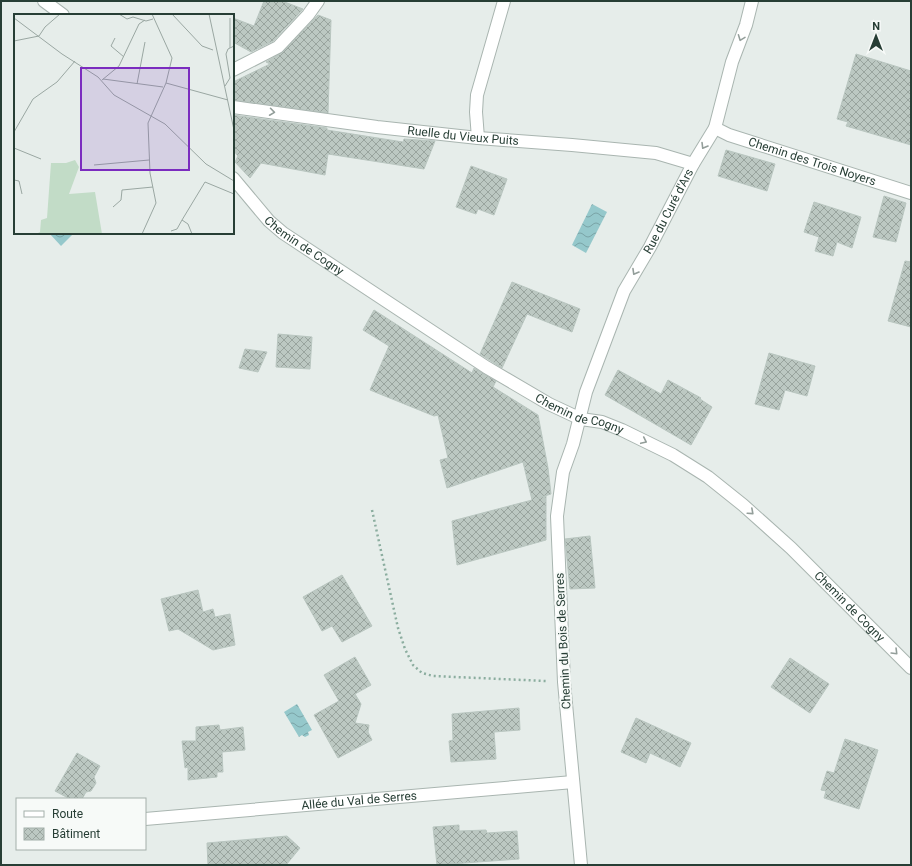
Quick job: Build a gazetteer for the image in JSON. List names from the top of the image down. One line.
{"streets":{"street":["Ruelle du Vieux Puits","Chemin des Trois Noyers","Rue du Curé d'Ars","Chemin de Cogny","Chemin du Bois de Serres","Allée du Val de Serres"]},"crossings":[["Ruelle du Vieux Puits","Rue du Curé d'Ars"],["Chemin des Trois Noyers","Rue du Curé d'Ars"],["Rue du Curé d'Ars","Chemin de Cogny"],["Rue du Curé d'Ars","Chemin du Bois de Serres"],["Chemin de Cogny","Chemin du Bois de Serres"],["Chemin du Bois de Serres","Allée du Val de Serres"]],"one_way":["Ruelle du Vieux Puits","Rue du Curé d'Ars","Chemin de Cogny"],"legend":["Route","Bâtiment"],"north":"top"}
